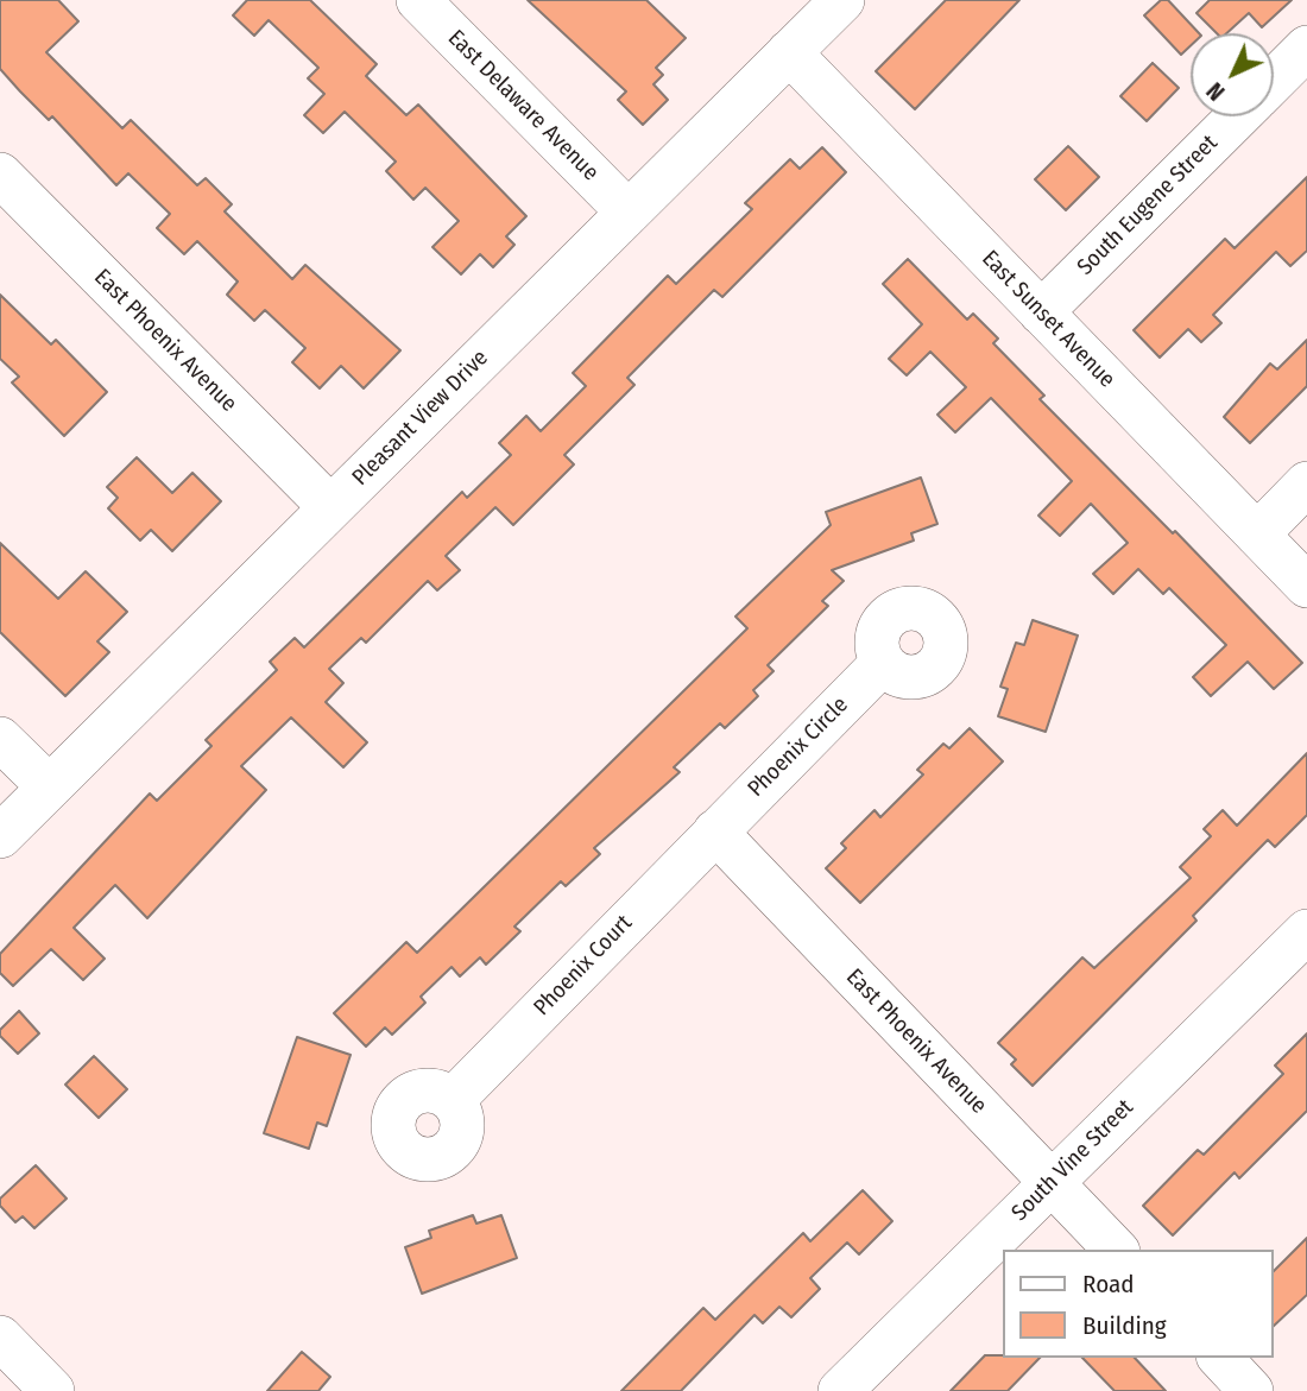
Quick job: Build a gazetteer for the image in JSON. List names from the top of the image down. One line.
{"streets":{"street":["East Delaware Avenue","South Eugene Street","East Sunset Avenue","East Phoenix Avenue","Pleasant View Drive","Phoenix Circle","Phoenix Court","South Vine Street"]},"crossings":[["East Delaware Avenue","Pleasant View Drive"],["South Eugene Street","East Sunset Avenue"],["East Sunset Avenue","Pleasant View Drive"],["East Phoenix Avenue","Pleasant View Drive"],["East Phoenix Avenue","Phoenix Circle"],["East Phoenix Avenue","Phoenix Court"],["East Phoenix Avenue","South Vine Street"],["Phoenix Circle","Phoenix Court"]],"legend":["Road","Building"],"north":"bottom left"}
